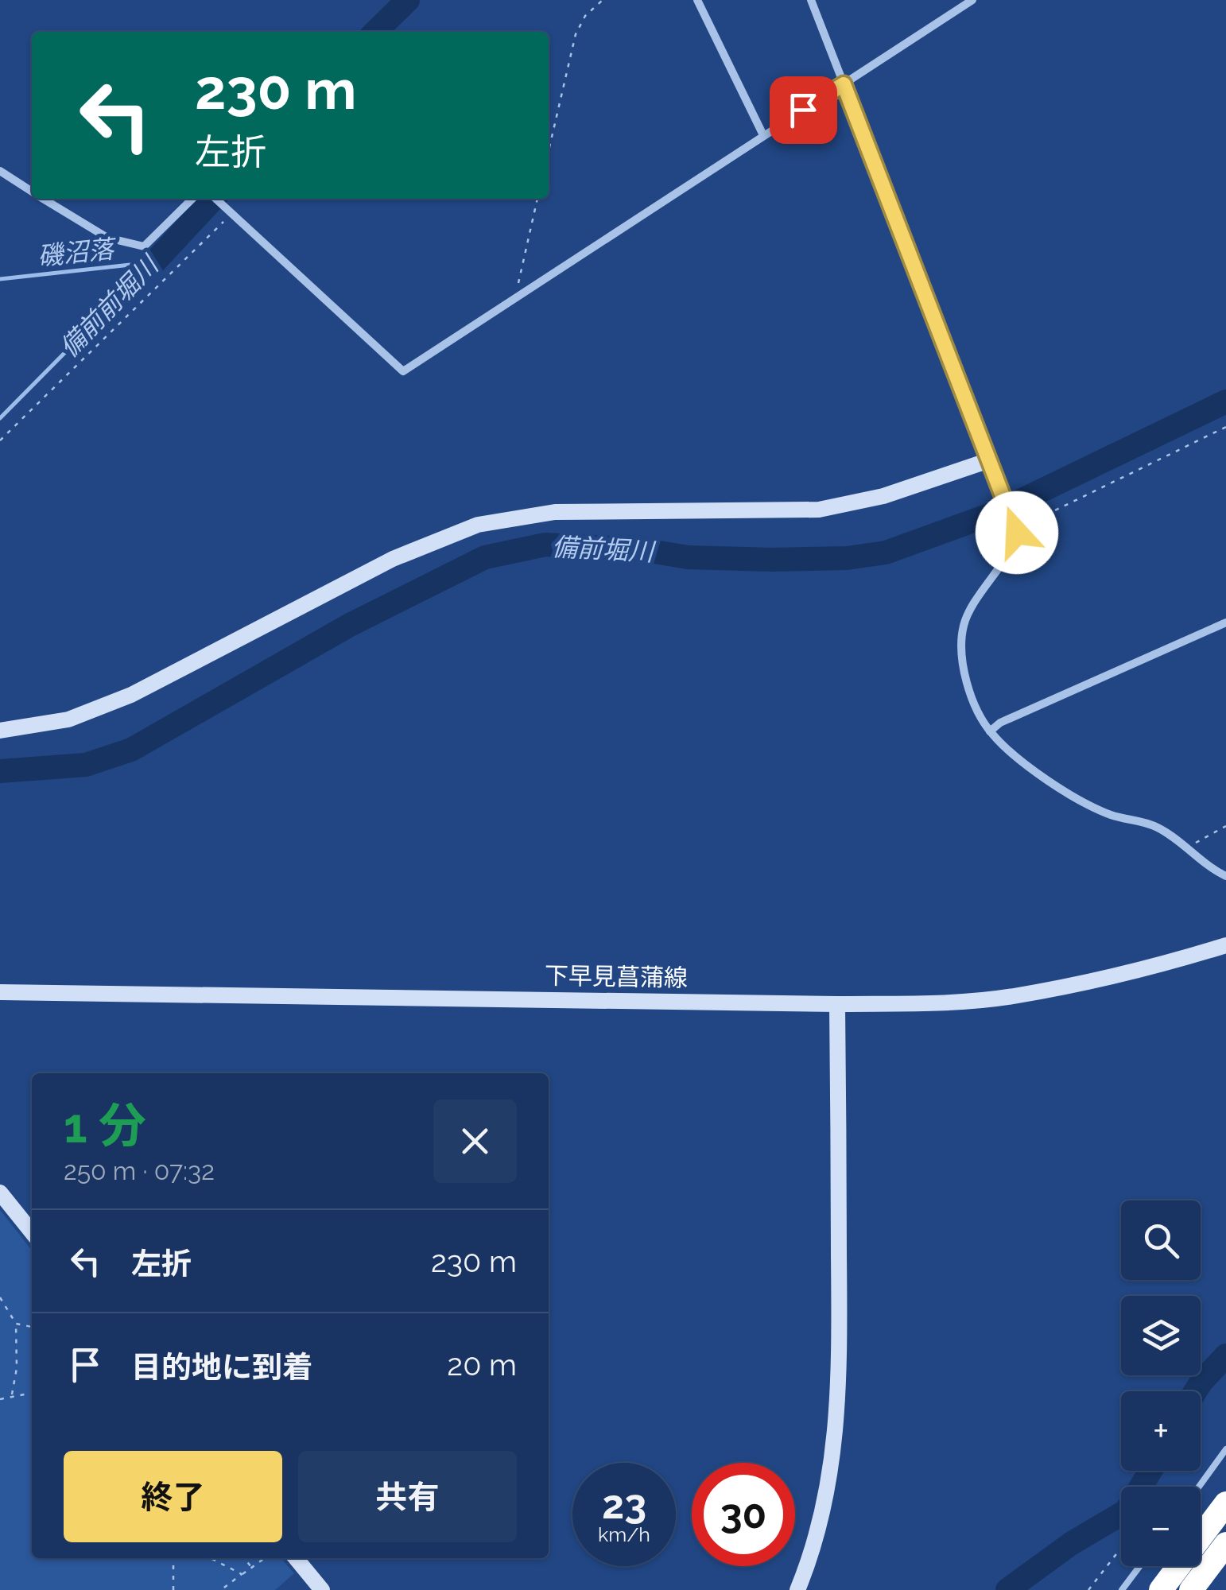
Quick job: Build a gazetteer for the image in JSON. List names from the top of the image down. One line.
{"streets":{"street":["下早見菖蒲線"]},"water":["磯沼落","備前前堀川","備前堀川"],"page":{"turn":["230 m","左折"],"heading":["1 分","250 m · 07:32"],"map_buttons":["+","−"],"list":[{"name":"左折","value":"230 m"},{"name":"目的地に到着","value":"20 m"}],"buttons":["終了","共有"],"speed":"23 km/h","limit":"30"}}
